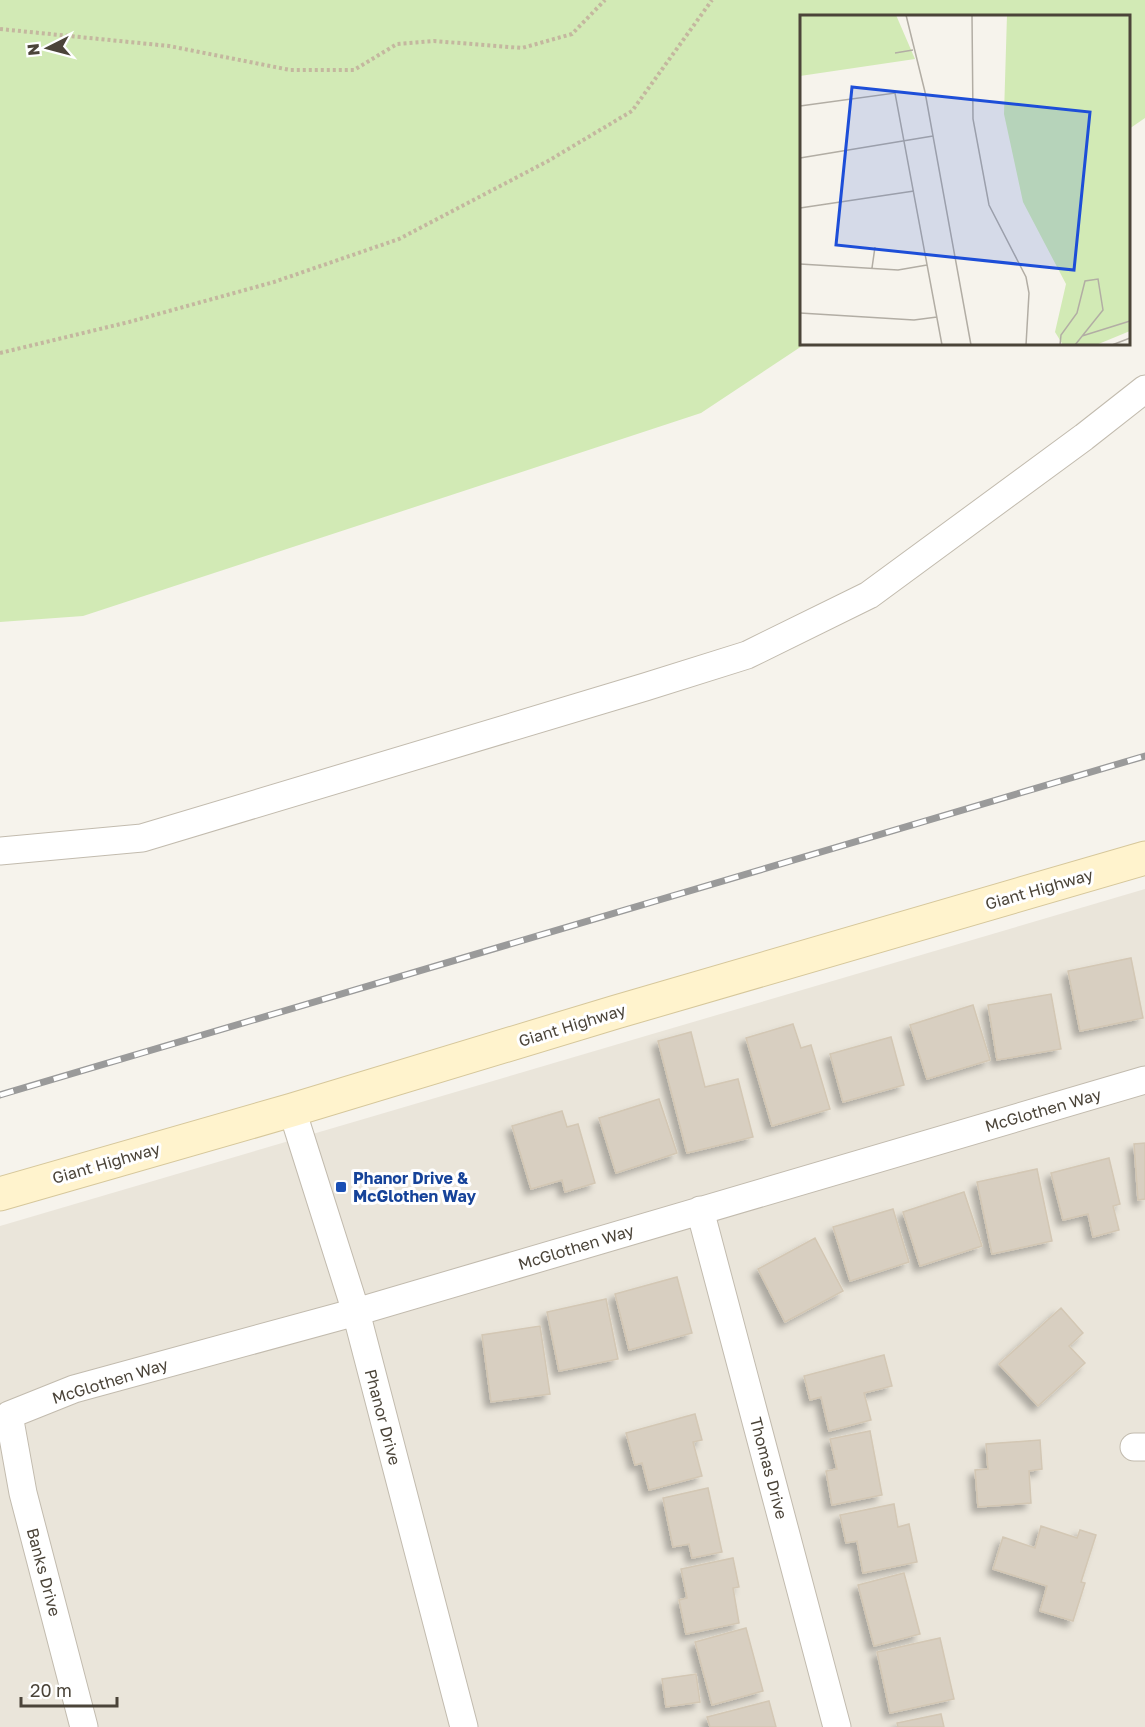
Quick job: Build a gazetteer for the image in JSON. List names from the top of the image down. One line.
{"streets":{"street":["Giant Highway","McGlothen Way","Phanor Drive","Thomas Drive","Banks Drive"]},"crossings":[["Giant Highway","Phanor Drive"],["McGlothen Way","Phanor Drive"],["McGlothen Way","Thomas Drive"],["McGlothen Way","Banks Drive"]],"places":{"transit":["Phanor Drive & McGlothen Way"]},"scale_bar":"20 m","north":"left"}
